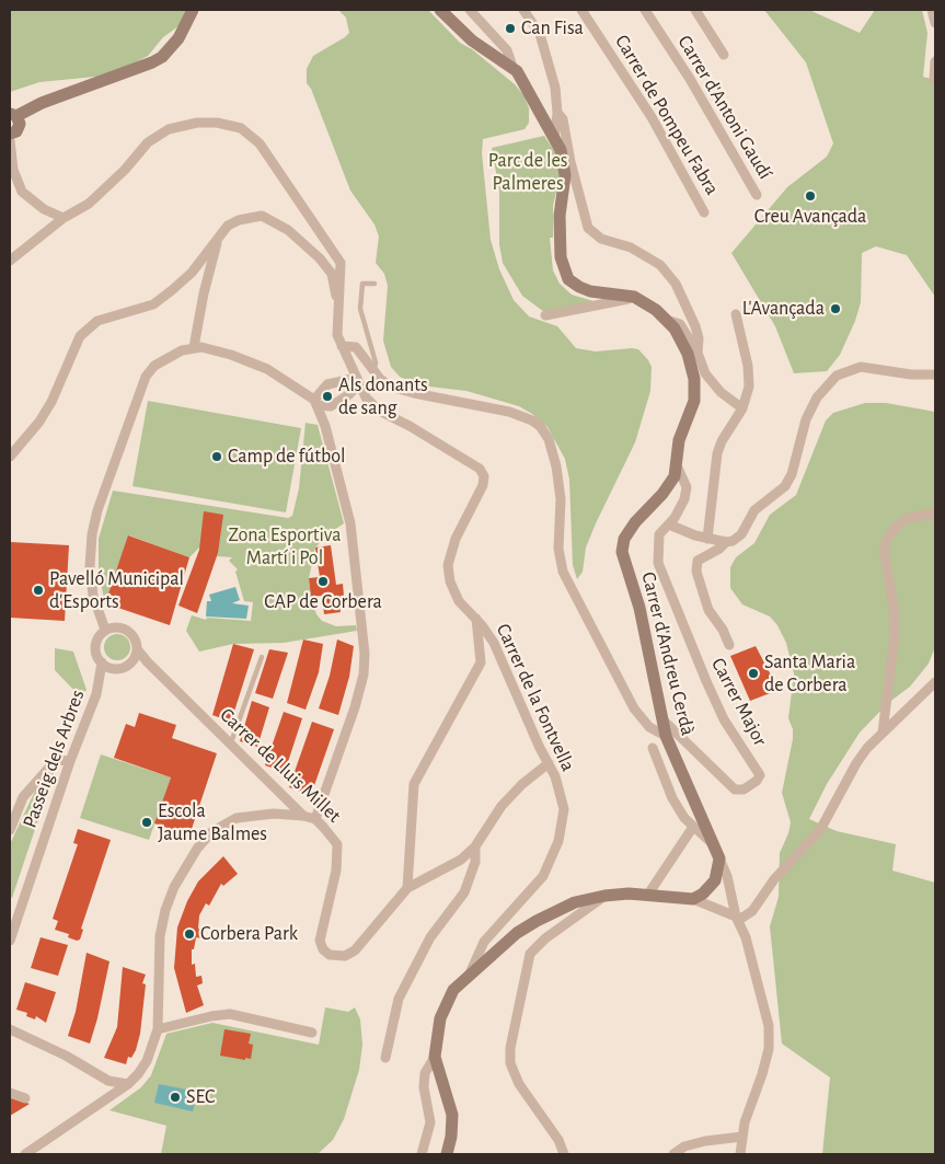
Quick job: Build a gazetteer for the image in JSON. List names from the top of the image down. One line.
{"streets":{"street":["Carrer d'Antoni Gaudí","Carrer de Pompeu Fabra","Carrer d'Andreu Cerdà","Carrer de la Fontvella","Carrer Major","Passeig dels Arbres","Carrer de Lluis Millet"]},"crossings":[["Carrer d'Andreu Cerdà","Carrer Major"],["Carrer de la Fontvella","Carrer de Lluis Millet"],["Passeig dels Arbres","Carrer de Lluis Millet"]],"parks":["Parc de les Palmeres","Zona Esportiva Martí i Pol"],"places":["Can Fisa","Creu Avançada","L'Avançada","Als donants de sang","Camp de fútbol","CAP de Corbera","Pavelló Municipal d'Esports","Santa Maria de Corbera","Escola Jaume Balmes","Corbera Park","SEC"]}
